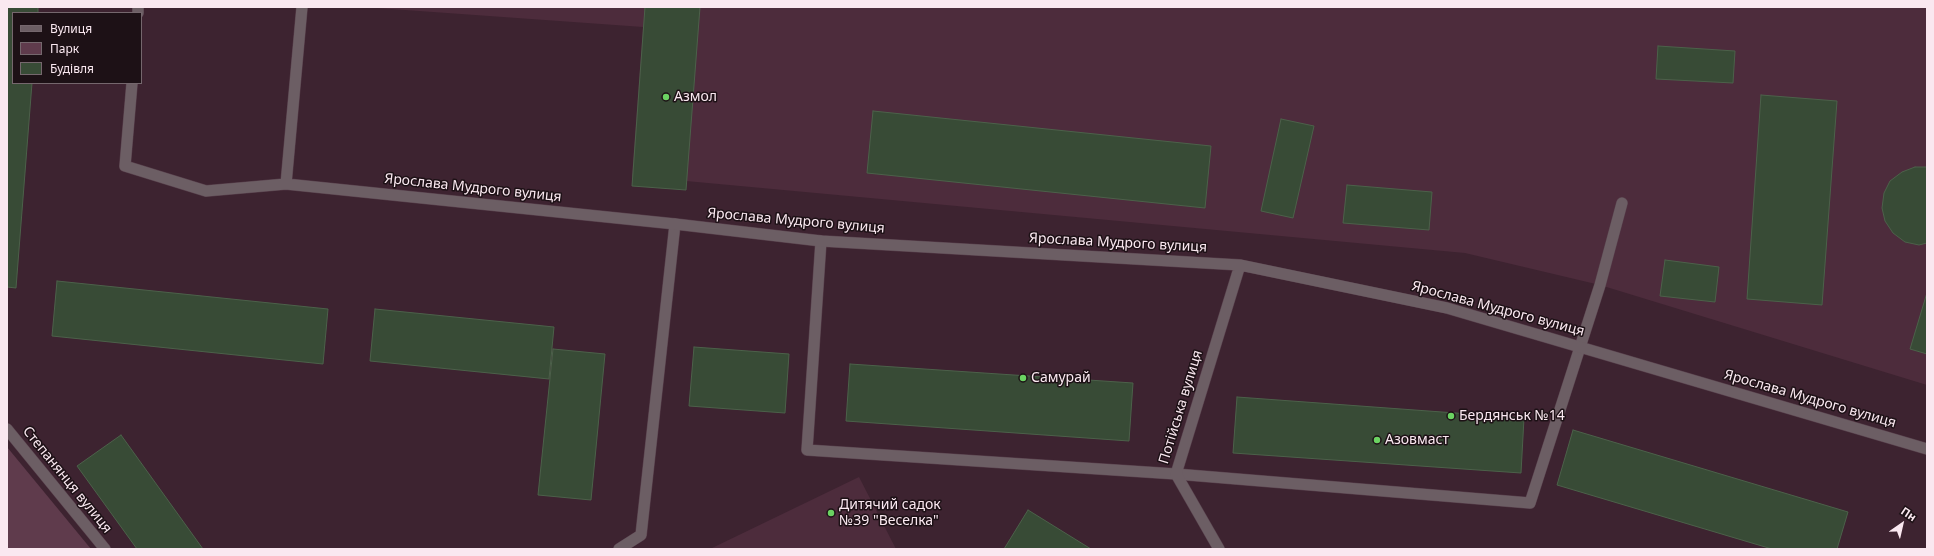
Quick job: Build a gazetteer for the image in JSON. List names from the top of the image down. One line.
{"streets":{"street":["Ярослава Мудрого вулиця","Потійська вулиця","Степанянця вулиця"]},"crossings":[["Ярослава Мудрого вулиця","Потійська вулиця"]],"places":["Азмол","Самурай","Бердянськ №14","Азовмаст","Дитячий садок №39 \"Веселка\""],"legend":["Вулиця","Парк","Будівля"],"north":"top right"}
